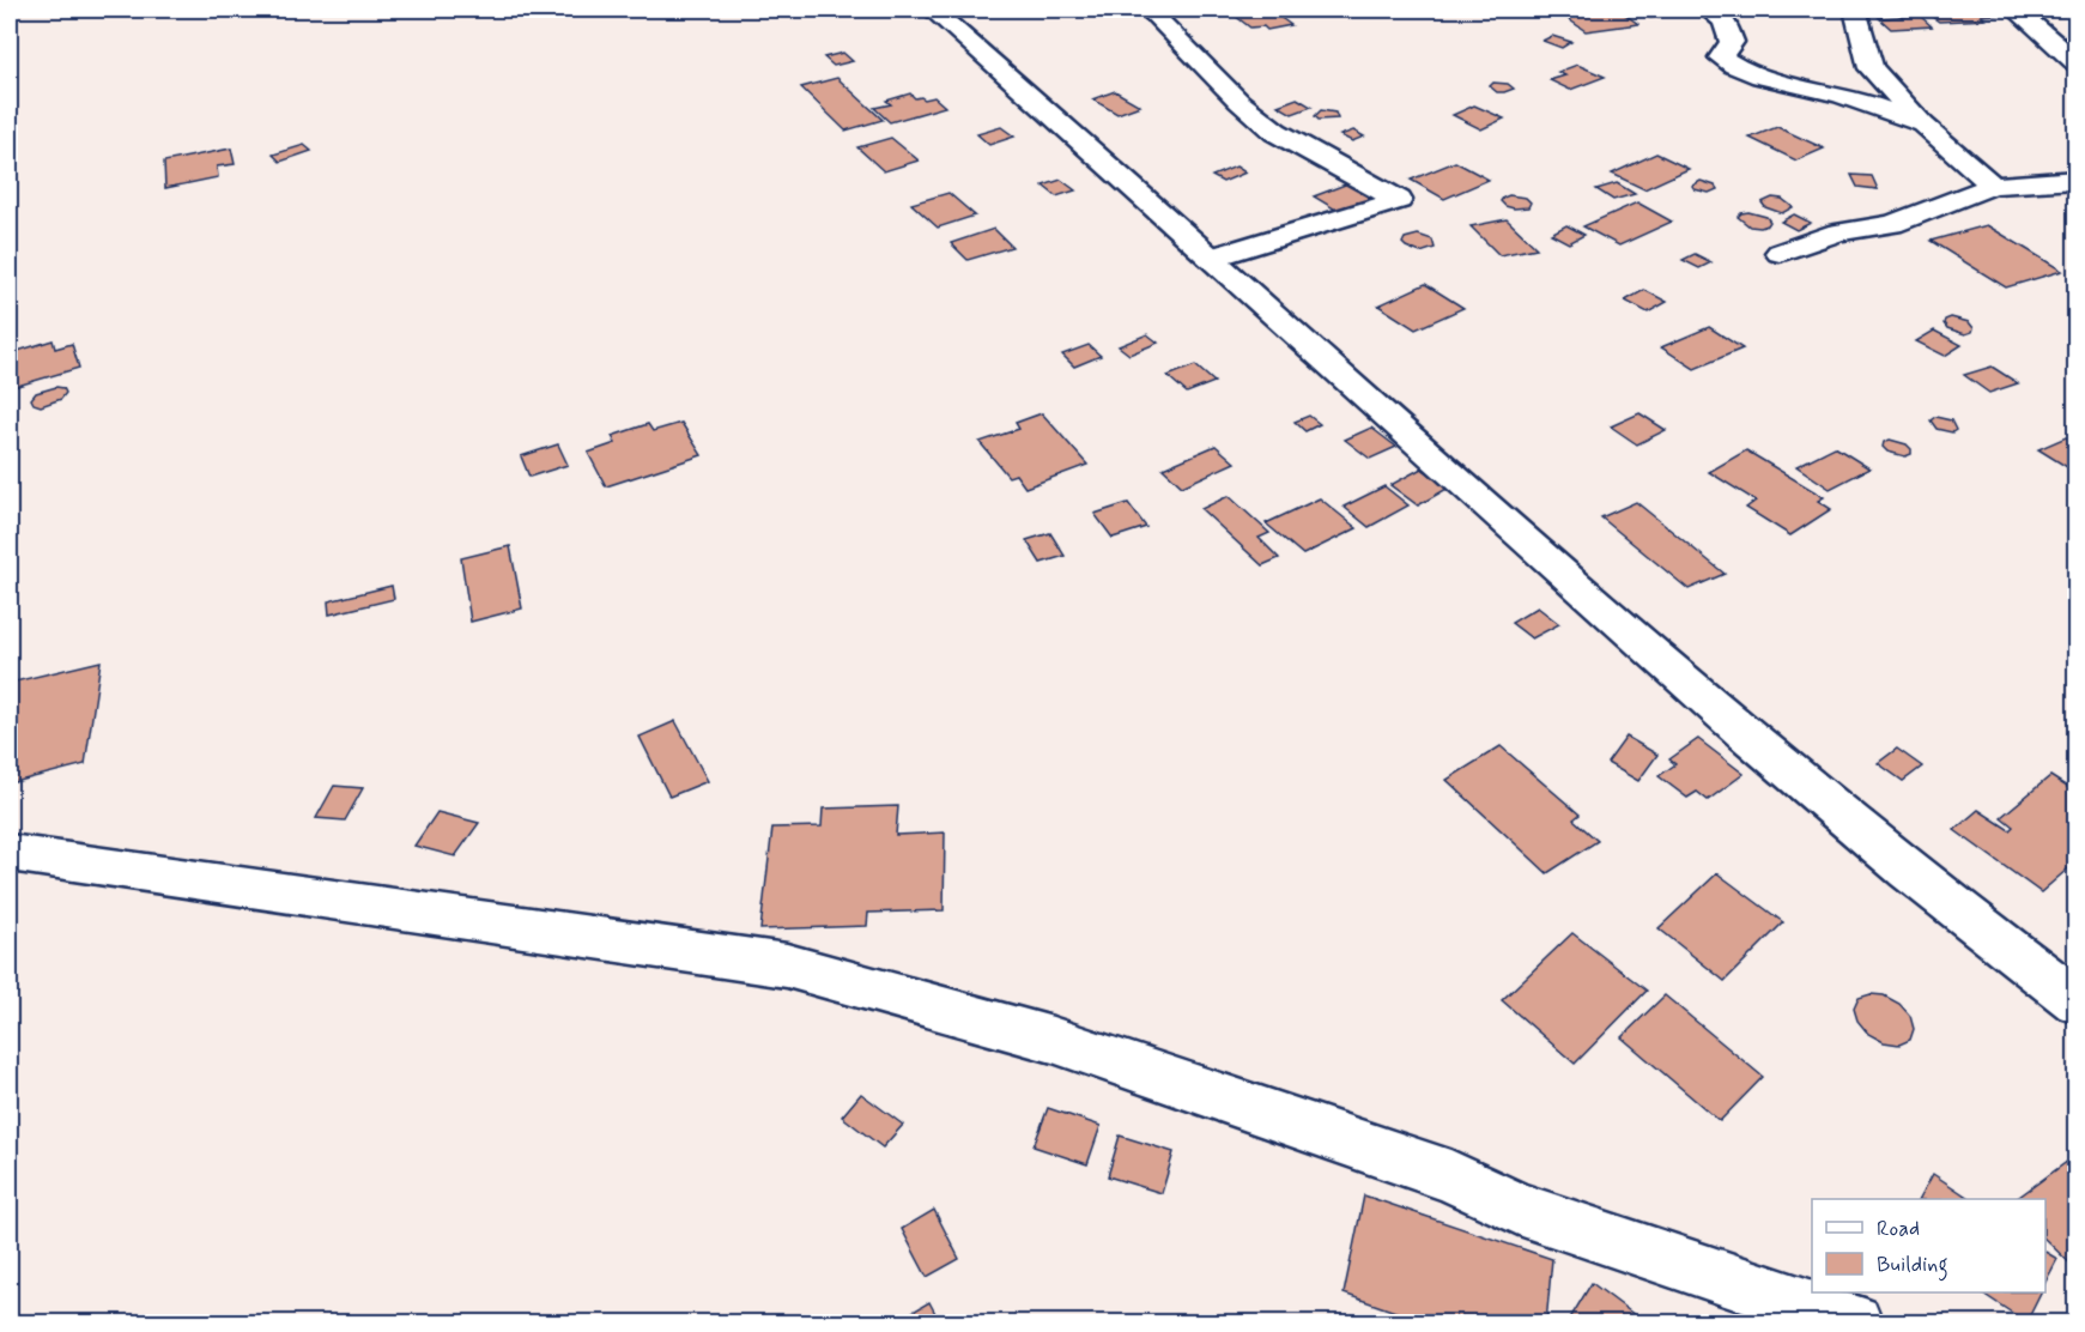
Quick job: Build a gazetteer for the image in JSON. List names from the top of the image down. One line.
{"legend":["Road","Building"]}
